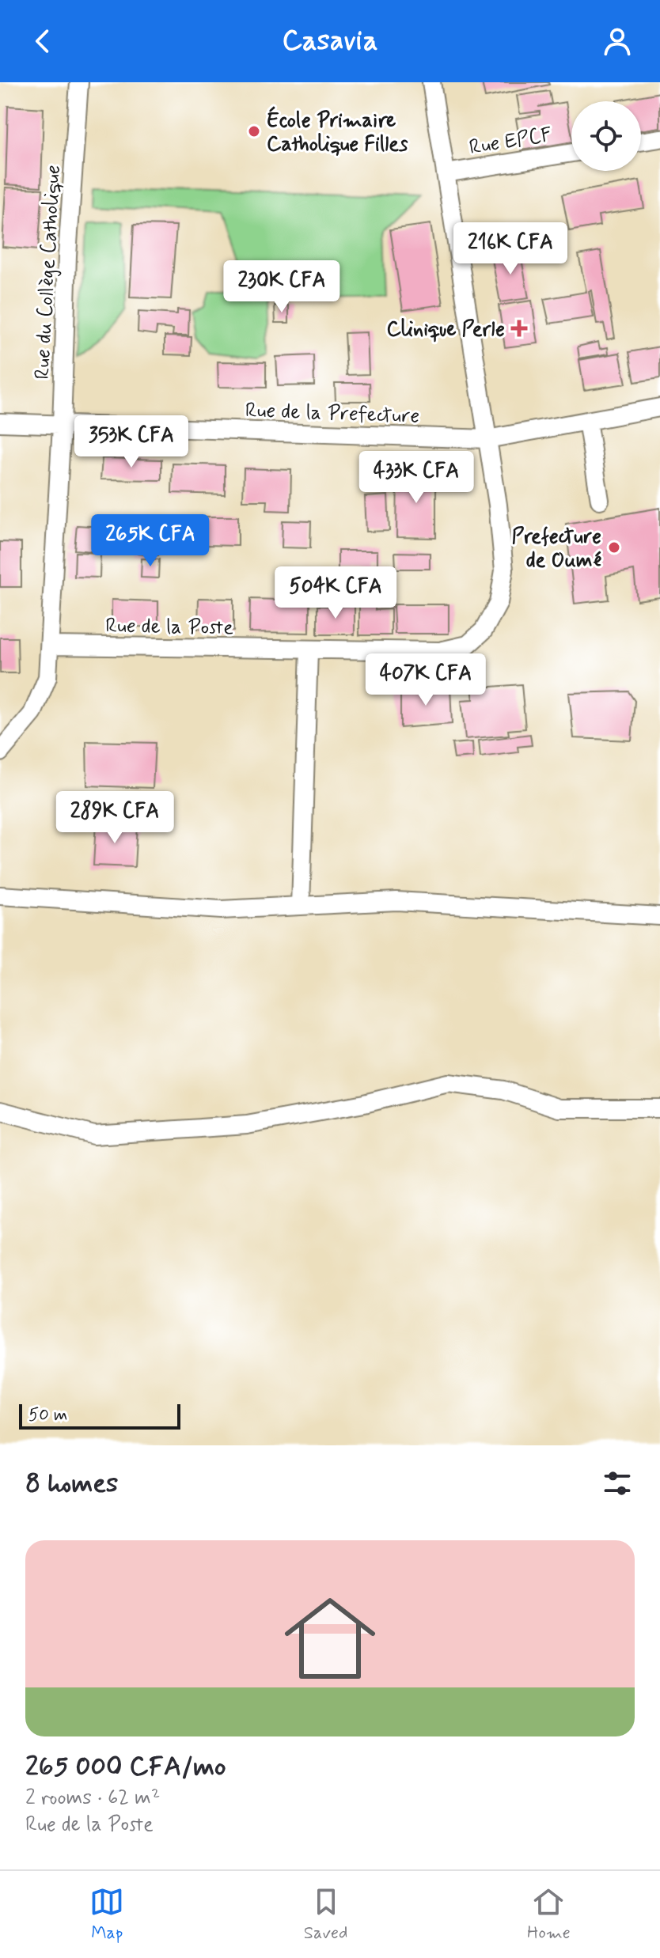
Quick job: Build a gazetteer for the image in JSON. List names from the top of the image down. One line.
{"streets":{"street":["Rue EPCF","Rue du Collège Catholique","Rue de la Prefecture","Rue de la Poste"]},"crossings":[["Rue EPCF","Rue de la Poste"],["Rue du Collège Catholique","Rue de la Prefecture"],["Rue du Collège Catholique","Rue de la Poste"],["Rue de la Prefecture","Rue de la Poste"]],"places":{"other":["École Primaire Catholique Filles","Prefecture de Oumé"],"health":["Clinique Perle"]},"scale_bar":"50 m","page":{"header":"Casavia","price":["216K CFA","230K CFA","353K CFA","433K CFA","265K CFA","504K CFA","407K CFA","289K CFA"],"scale":"50 m","heading":"8 homes","list":[{"name":"265 000 CFA/mo","note":"2 rooms · 62 m² · Rue de la Poste"}],"tabs":["Map","Saved","Home"]}}
